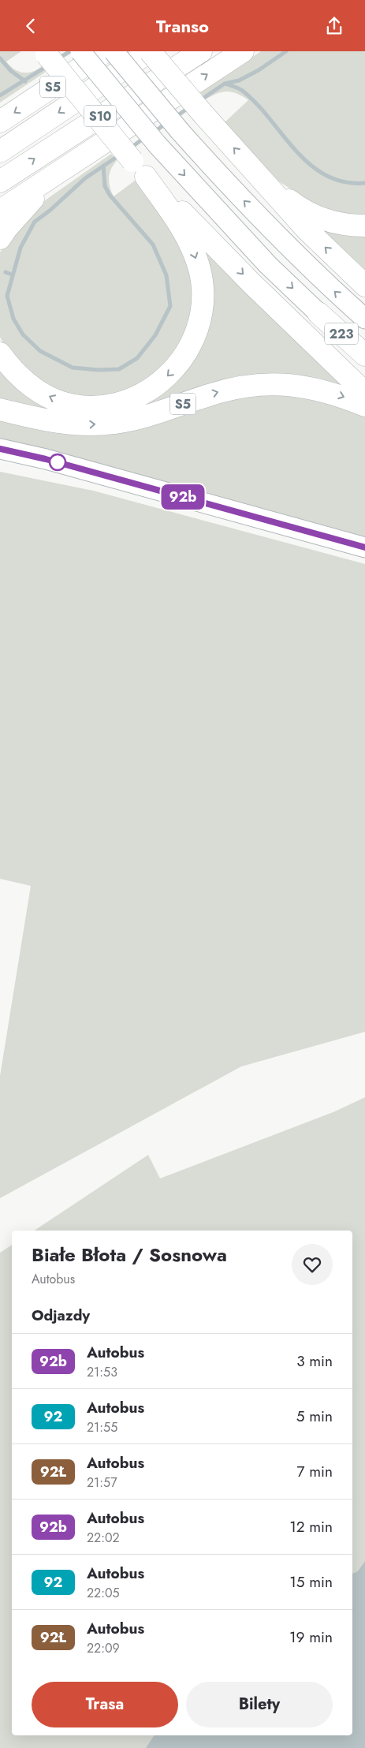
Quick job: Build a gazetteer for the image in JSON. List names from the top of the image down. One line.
{"streets":{"highway":["S5","S10","223"]},"lines":["bus line 92b"],"page":{"header":"Transo","on_map":"92b","heading":[["Białe Błota / Sosnowa","Autobus"],"Odjazdy"],"list":[{"mark":"92b","name":"Autobus","note":"21:53","value":"3 min"},{"mark":"92","name":"Autobus","note":"21:55","value":"5 min"},{"mark":"92Ł","name":"Autobus","note":"21:57","value":"7 min"},{"mark":"92b","name":"Autobus","note":"22:02","value":"12 min"},{"mark":"92","name":"Autobus","note":"22:05","value":"15 min"},{"mark":"92Ł","name":"Autobus","note":"22:09","value":"19 min"}],"buttons":["Trasa","Bilety"]}}
